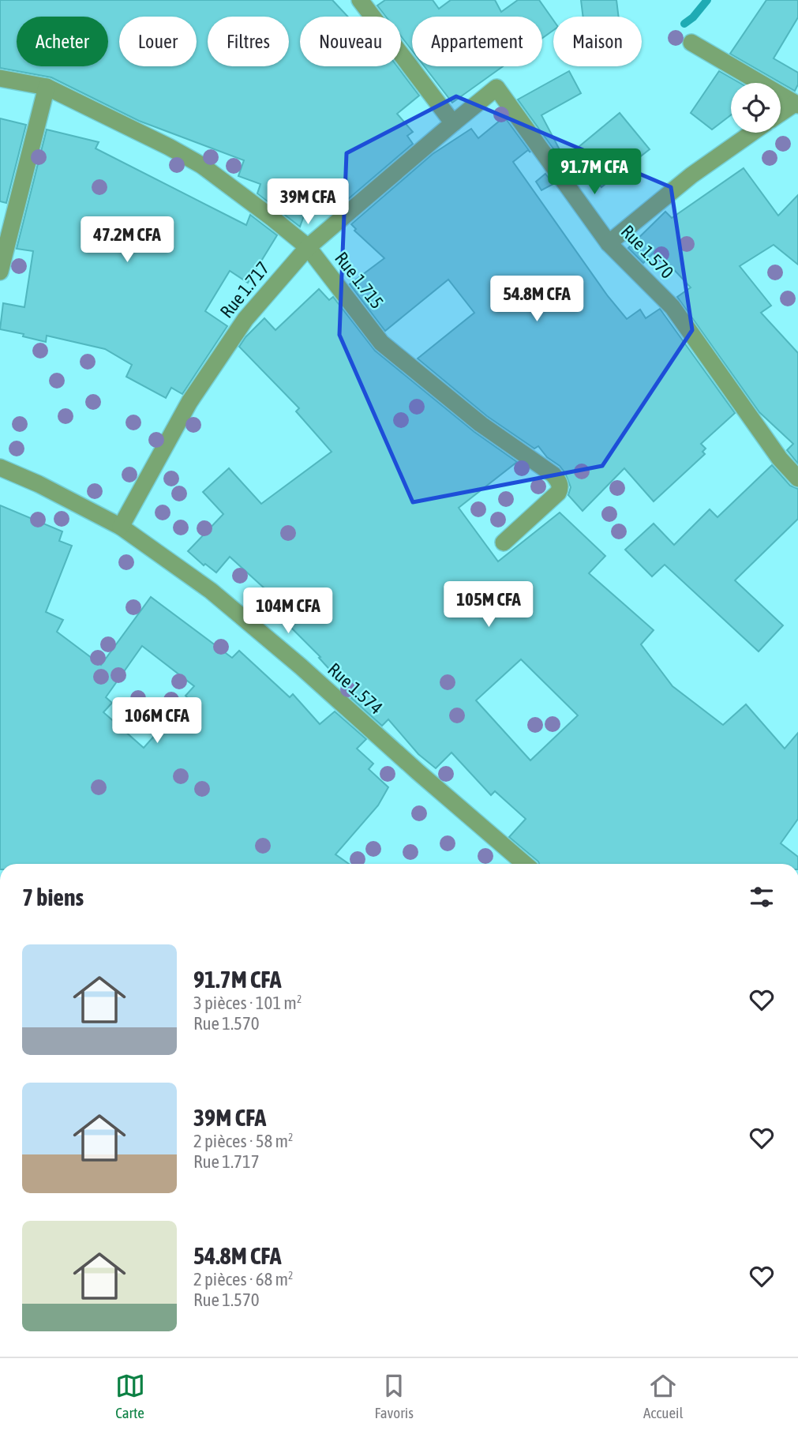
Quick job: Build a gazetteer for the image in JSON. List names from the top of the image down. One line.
{"streets":{"street":["Rue 1.570","Rue 1.715","Rue 1.717","Rue 1.574"]},"crossings":[["Rue 1.570","Rue 1.717"],["Rue 1.715","Rue 1.717"],["Rue 1.717","Rue 1.574"]],"page":{"chip":["Acheter","Louer","Filtres","Nouveau","Appartement","Maison"],"price":["91.7M CFA","39M CFA","47.2M CFA","54.8M CFA","105M CFA","104M CFA","106M CFA"],"heading":"7 biens","list":[{"name":"91.7M CFA","note":"3 pièces · 101 m² · Rue 1.570"},{"name":"39M CFA","note":"2 pièces · 58 m² · Rue 1.717"},{"name":"54.8M CFA","note":"2 pièces · 68 m² · Rue 1.570"}],"tabs":["Carte","Favoris","Accueil"]}}
